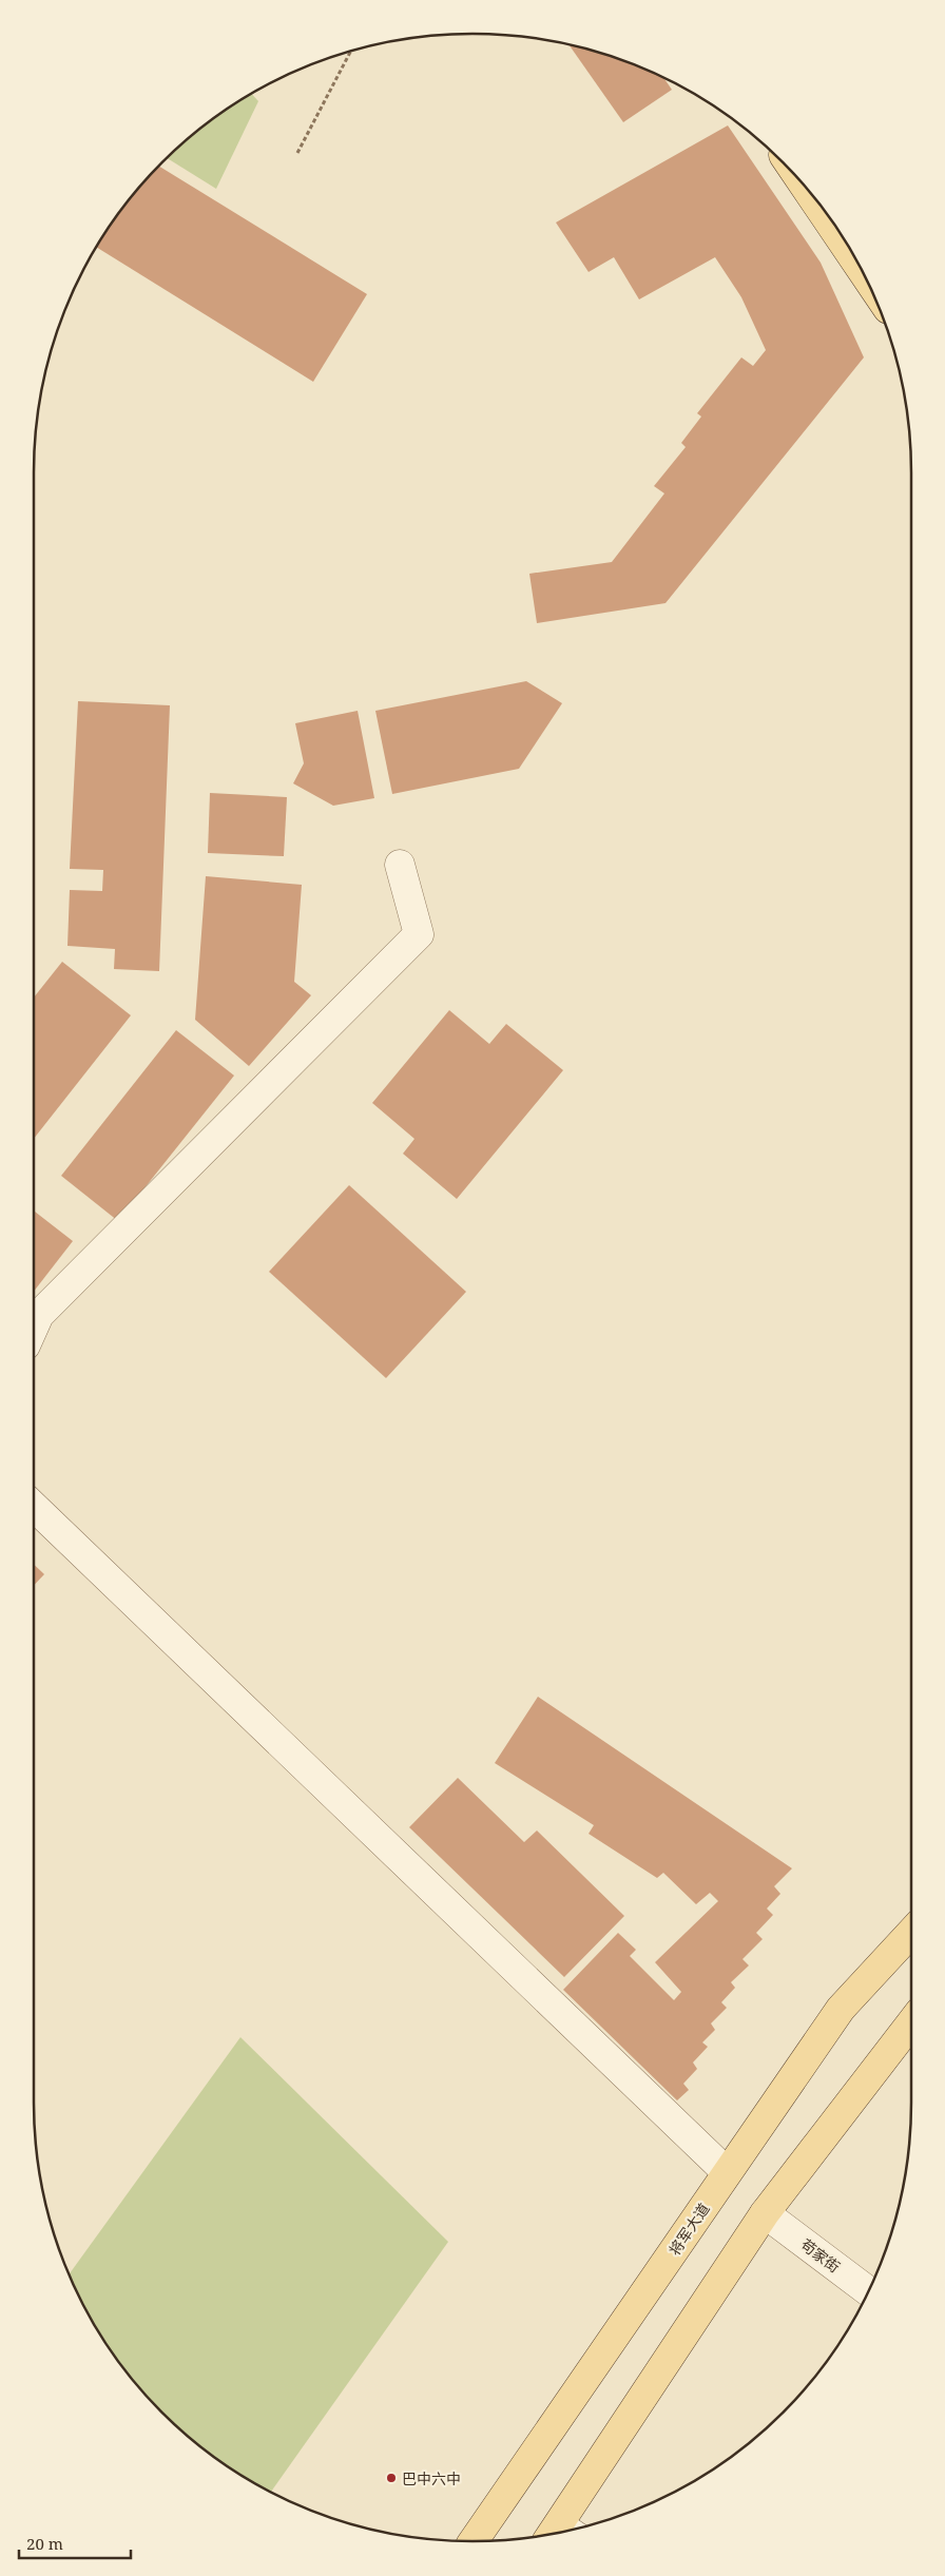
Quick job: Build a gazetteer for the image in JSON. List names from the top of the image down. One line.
{"streets":{"main road":["将军大道"],"street":["苟家街"]},"places":["巴中六中"],"scale_bar":"20 m"}
